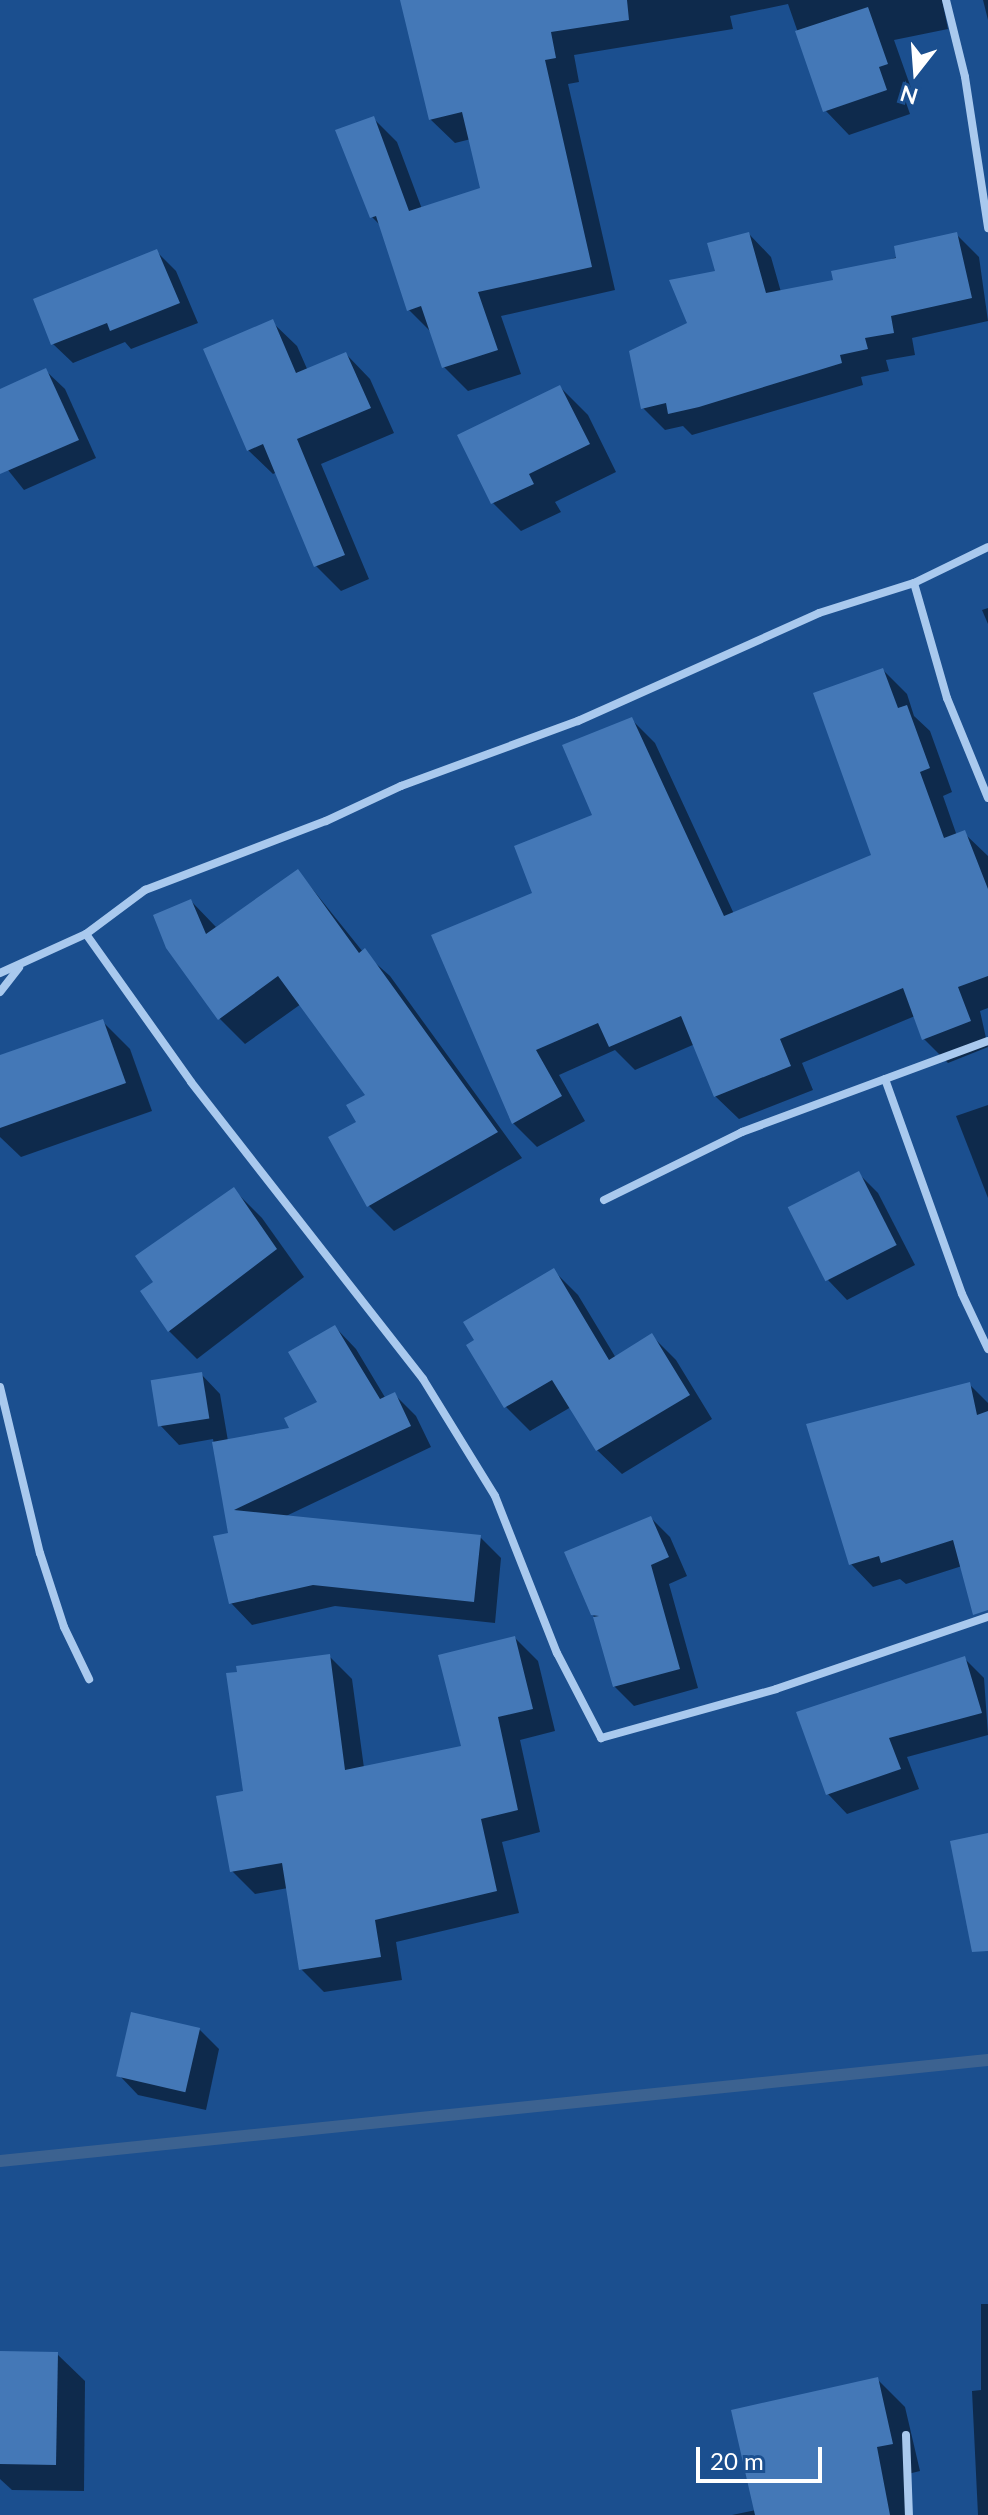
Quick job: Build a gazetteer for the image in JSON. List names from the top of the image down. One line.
{"scale_bar":"20 m","north":"bottom"}
